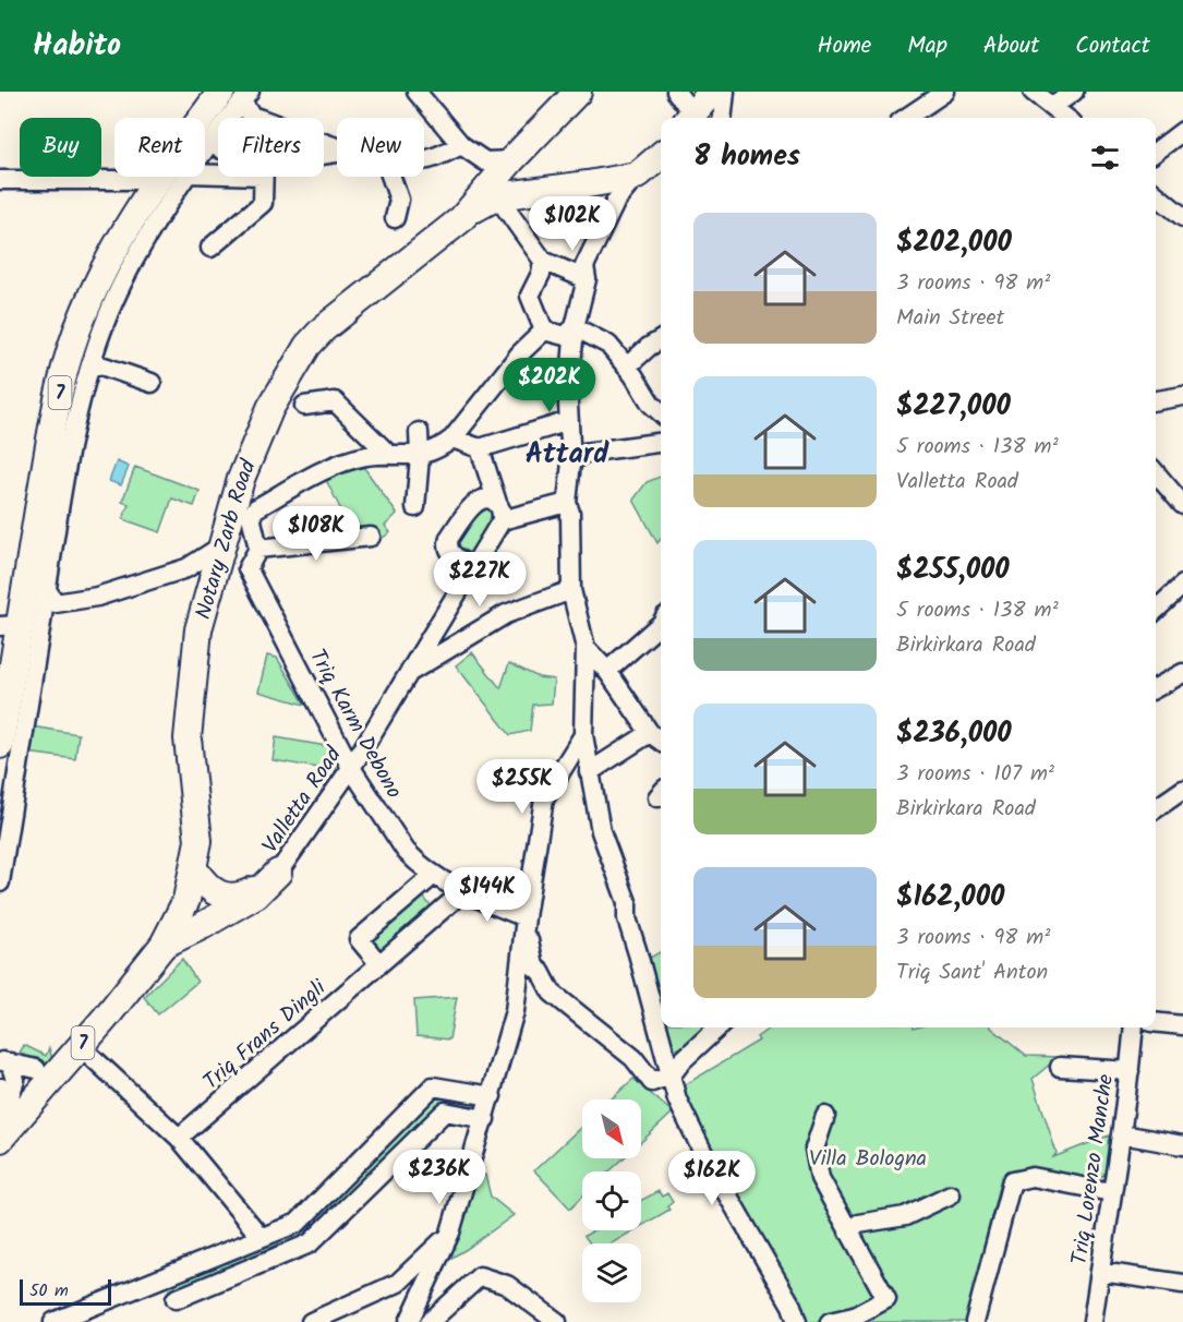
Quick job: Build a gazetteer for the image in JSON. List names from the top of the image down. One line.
{"streets":{"highway":["7","Notary Zarb Road"],"street":["Triq Karm Debono","Valletta Road","Triq Frans Dingli","Triq Lorenzo Manche"]},"crossings":[["7","Notary Zarb Road"],["Triq Karm Debono","Valletta Road"],["Triq Karm Debono","Triq Frans Dingli"]],"districts":["Attard"],"parks":["Villa Bologna"],"scale_bar":"50 m","north":"bottom right","page":{"header":"Habito","nav":["Home","Map","About","Contact"],"chip":["Buy","Rent","Filters","New"],"heading":"8 homes","price":["$102K","$202K","$108K","$227K","$255K","$144K","$236K","$162K"],"list":[{"name":"$202,000","note":"3 rooms · 98 m² · Main Street"},{"name":"$227,000","note":"5 rooms · 138 m² · Valletta Road"},{"name":"$255,000","note":"5 rooms · 138 m² · Birkirkara Road"},{"name":"$236,000","note":"3 rooms · 107 m² · Birkirkara Road"},{"name":"$162,000","note":"3 rooms · 98 m² · Triq Sant' Anton"}],"scale":"50 m"}}
